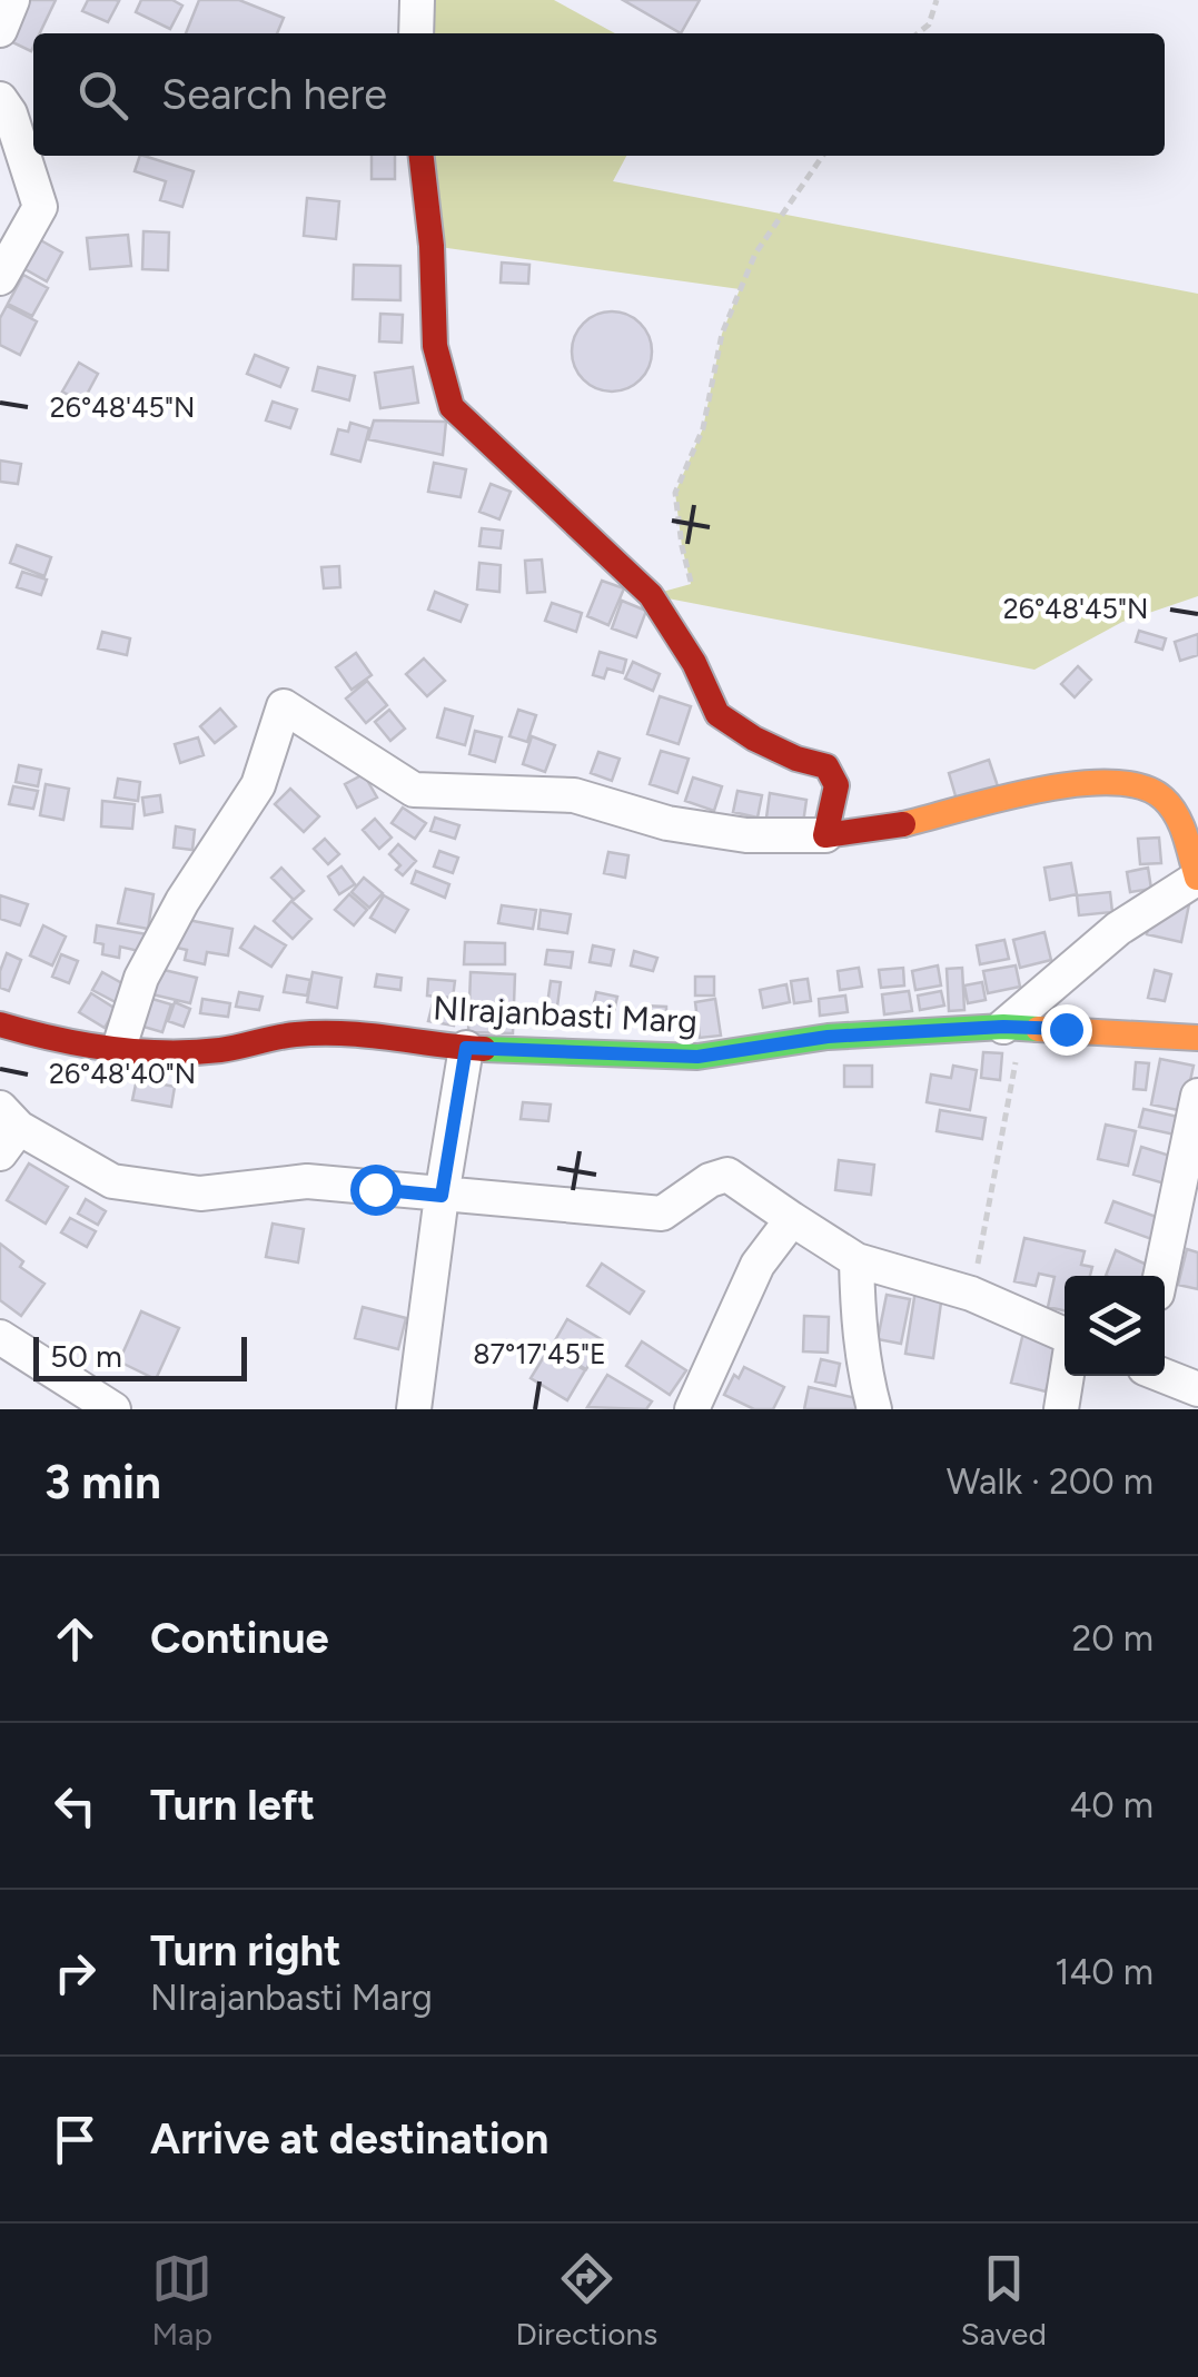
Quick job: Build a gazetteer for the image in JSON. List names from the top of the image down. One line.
{"streets":{"street":["NIrajanbasti Marg"]},"scale_bar":"50 m","page":{"search":"Search here","scale":"50 m","heading":["3 min","Walk · 200 m"],"list":[["Continue","20 m"],["Turn left","40 m"],["Turn right","NIrajanbasti Marg","140 m"],"Arrive at destination"],"nav":["Map","Directions","Saved"]},"coordinates":["26°48'45\"N","26°48'40\"N","87°17'45\"E"]}
